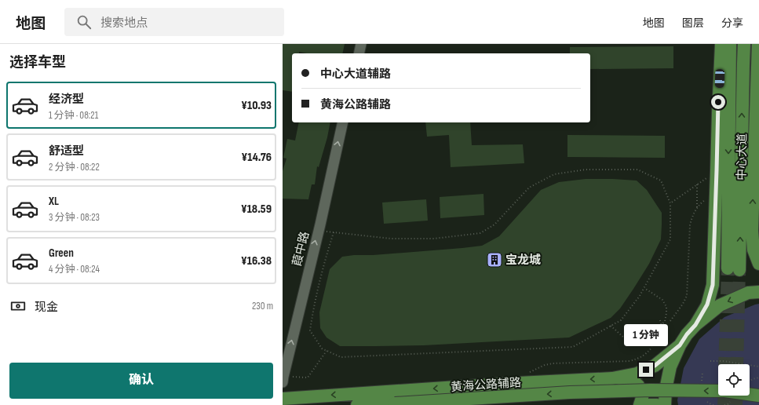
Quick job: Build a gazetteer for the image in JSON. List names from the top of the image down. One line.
{"streets":{"main road":["中心大道","黄海公路辅路"],"street":["葭中路"]},"one_way":["葭中路"],"places":{"building":["宝龙城"]},"page":{"header":"地图","search":"搜索地点","nav":["地图","图层","分享"],"heading":"选择车型","banner":["中心大道辅路","黄海公路辅路"],"list":[{"name":"经济型","note":"1 分钟 · 08:21","value":"¥10.93"},{"name":"舒适型","note":"2 分钟 · 08:22","value":"¥14.76"},{"name":"XL","note":"3 分钟 · 08:23","value":"¥18.59"},{"name":"Green","note":"4 分钟 · 08:24","value":"¥16.38"}],"pay":["现金","230 m"],"bubble":"1 分钟","buttons":"确认"}}
